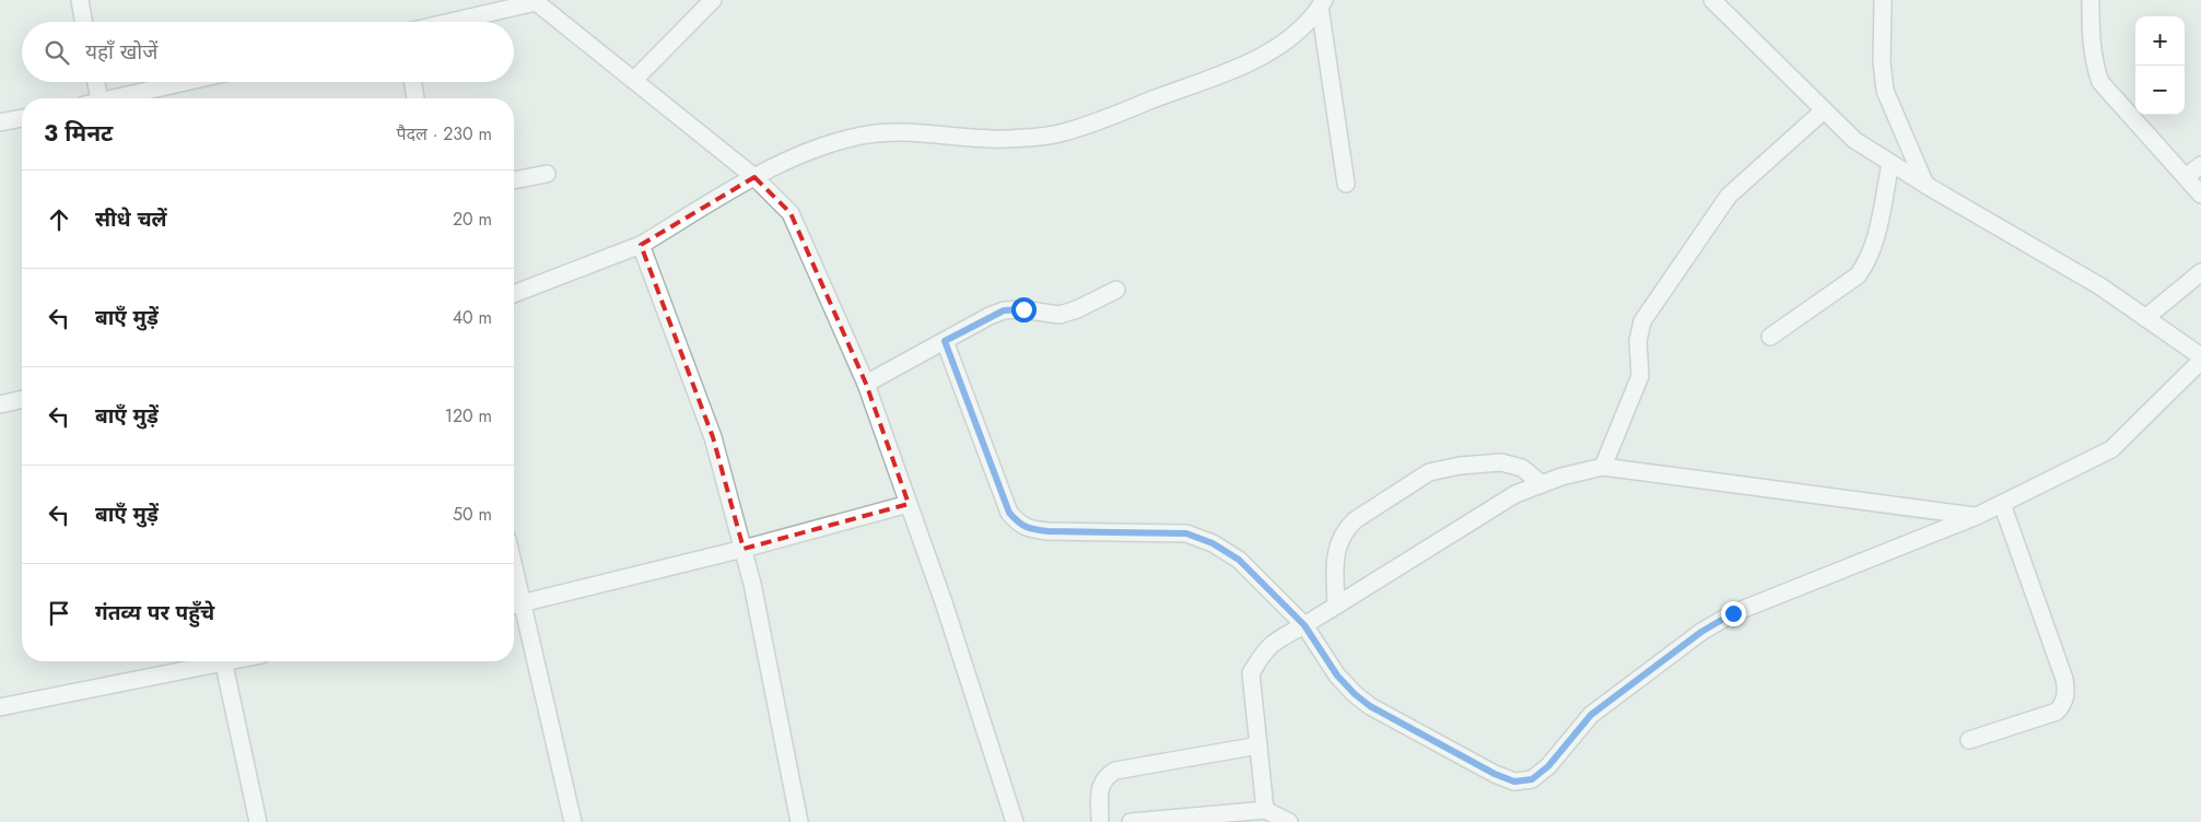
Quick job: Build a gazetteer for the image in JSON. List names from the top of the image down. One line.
{"page":{"map_buttons":["+","−"],"search":"यहाँ खोजें","heading":["3 मिनट","पैदल · 230 m"],"list":[["सीधे चलें","20 m"],["बाएँ मुड़ें","40 m"],["बाएँ मुड़ें","120 m"],["बाएँ मुड़ें","50 m"],"गंतव्य पर पहुँचे"]}}
